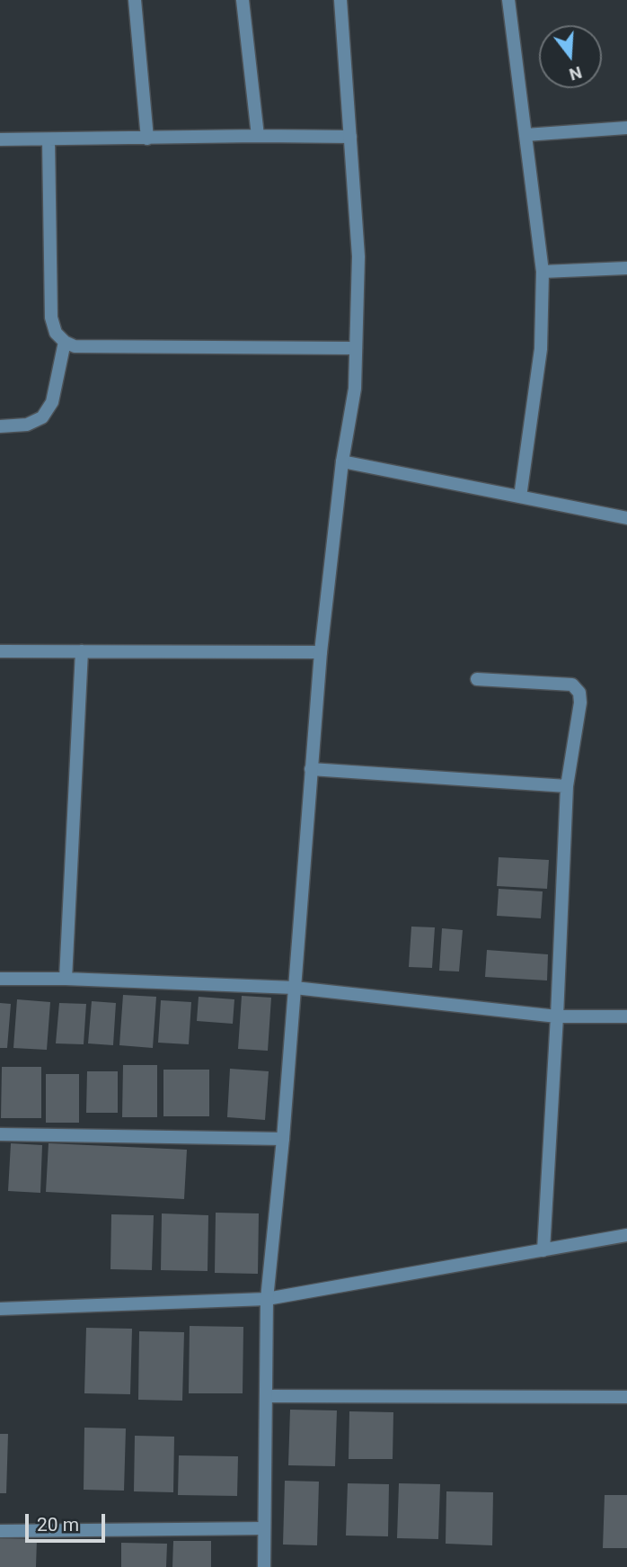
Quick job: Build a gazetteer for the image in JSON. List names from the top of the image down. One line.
{"scale_bar":"20 m","north":"bottom"}
